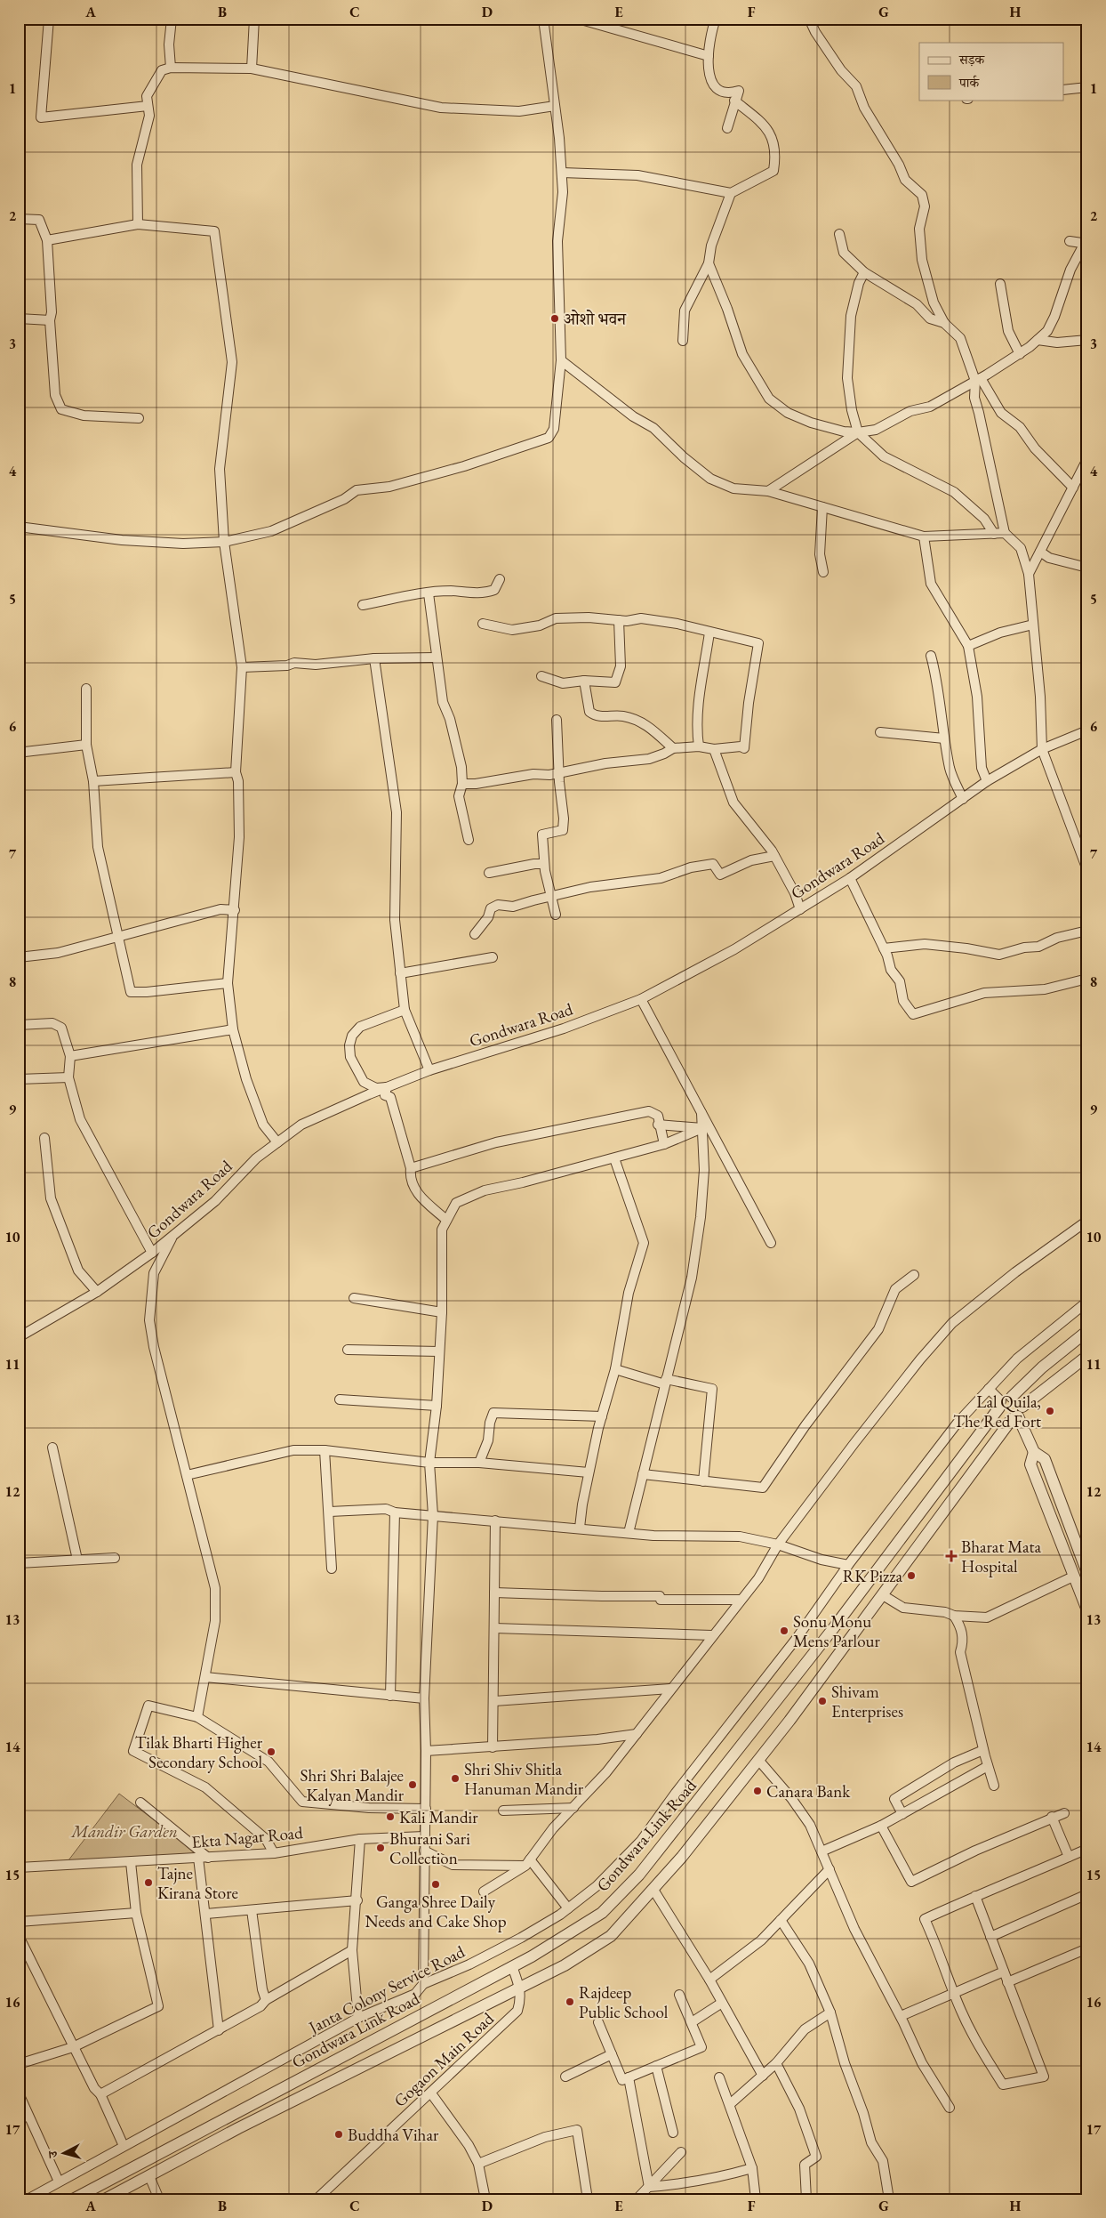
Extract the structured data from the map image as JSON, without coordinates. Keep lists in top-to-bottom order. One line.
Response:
{"streets":{"street":["Gondwara Road","Gondwara Link Road","Ekta Nagar Road","Janta Colony Service Road","Gogaon Main Road"]},"crossings":[["Gondwara Link Road","Gogaon Main Road"]],"parks":["Mandir Garden"],"places":{"other":["ओशो भवन","Lal Quila, The Red Fort","RK Pizza","Sonu Monu Mens Parlour","Shivam Enterprises","Tilak Bharti Higher Secondary School","Shri Shiv Shitla Hanuman Mandir","Shri Shri Balajee Kalyan Mandir","Canara Bank","Kali Mandir","Bhurani Sari Collection","Tajne Kirana Store","Ganga Shree Daily Needs and Cake Shop","Rajdeep Public School","Buddha Vihar"],"health":["Bharat Mata Hospital"]},"legend":["सड़क","पार्क"],"north":"left","grid":{"columns":["A","B","C","D","E","F","G","H"],"rows":["1","2","3","4","5","6","7","8","9","10","11","12","13","14","15","16","17"]}}
